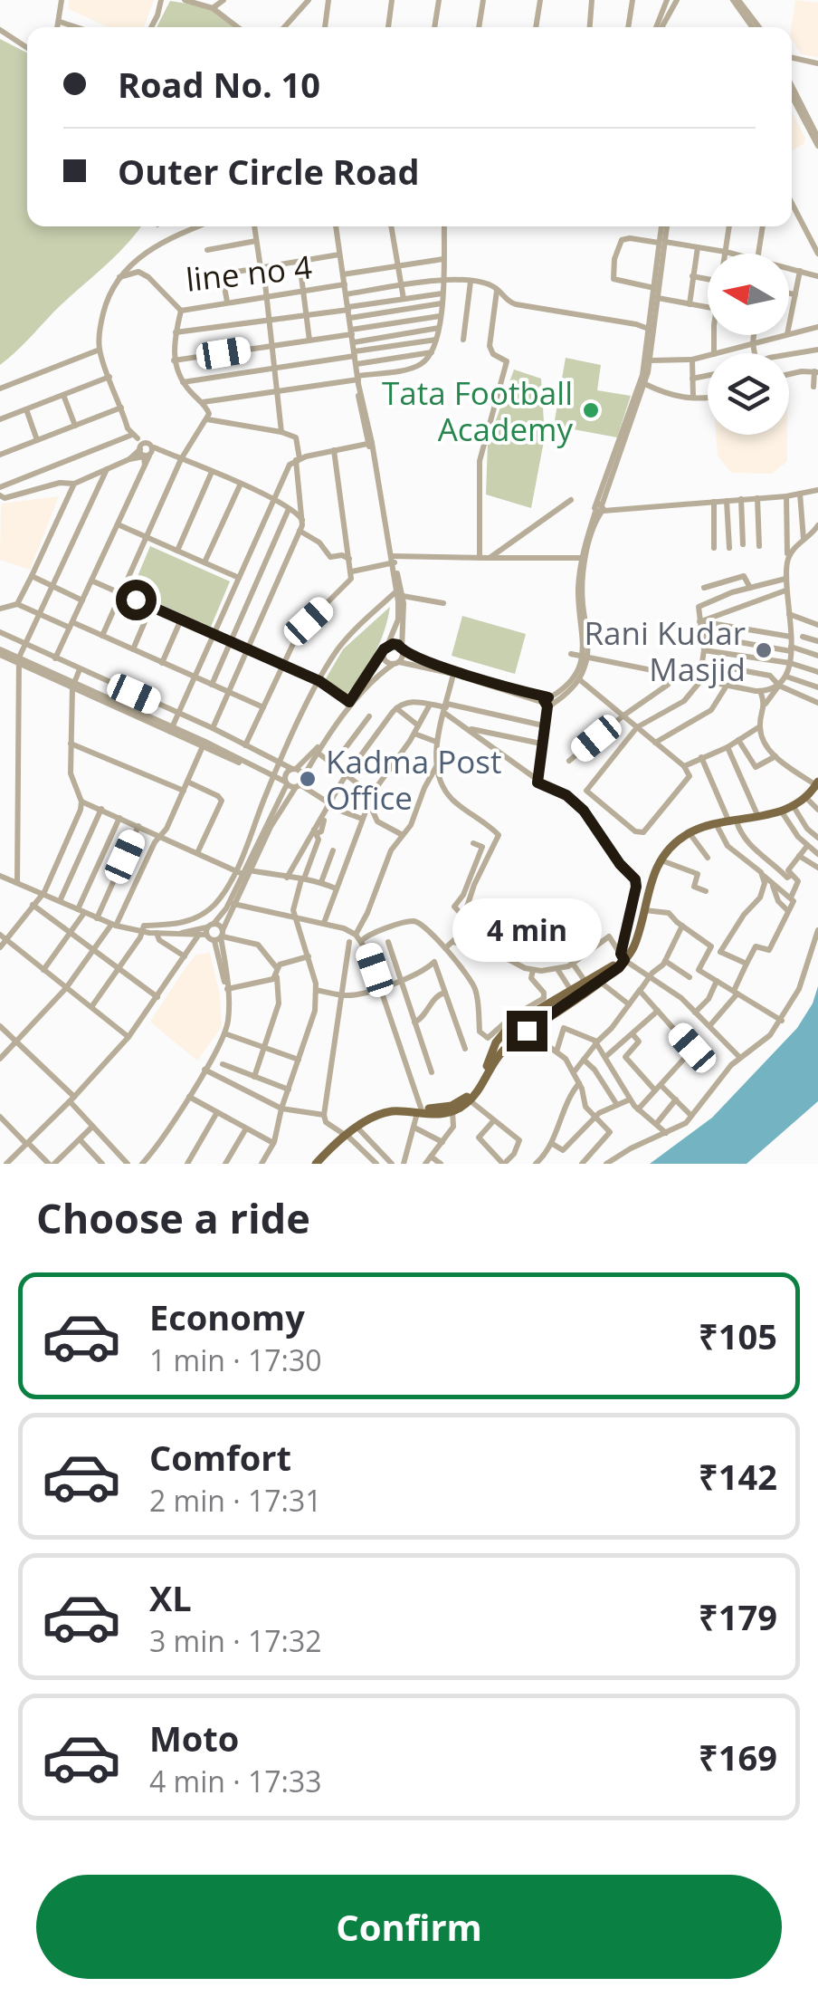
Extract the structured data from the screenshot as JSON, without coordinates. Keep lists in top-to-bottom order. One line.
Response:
{"streets":{"street":["line no 4"]},"places":["Tata Football Academy","Rani Kudar Masjid","Kadma Post Office"],"north":"left","page":{"banner":["Road No. 10","Outer Circle Road"],"bubble":"4 min","heading":"Choose a ride","list":[{"name":"Economy","note":"1 min · 17:30","value":"₹105"},{"name":"Comfort","note":"2 min · 17:31","value":"₹142"},{"name":"XL","note":"3 min · 17:32","value":"₹179"},{"name":"Moto","note":"4 min · 17:33","value":"₹169"}],"buttons":"Confirm"}}
